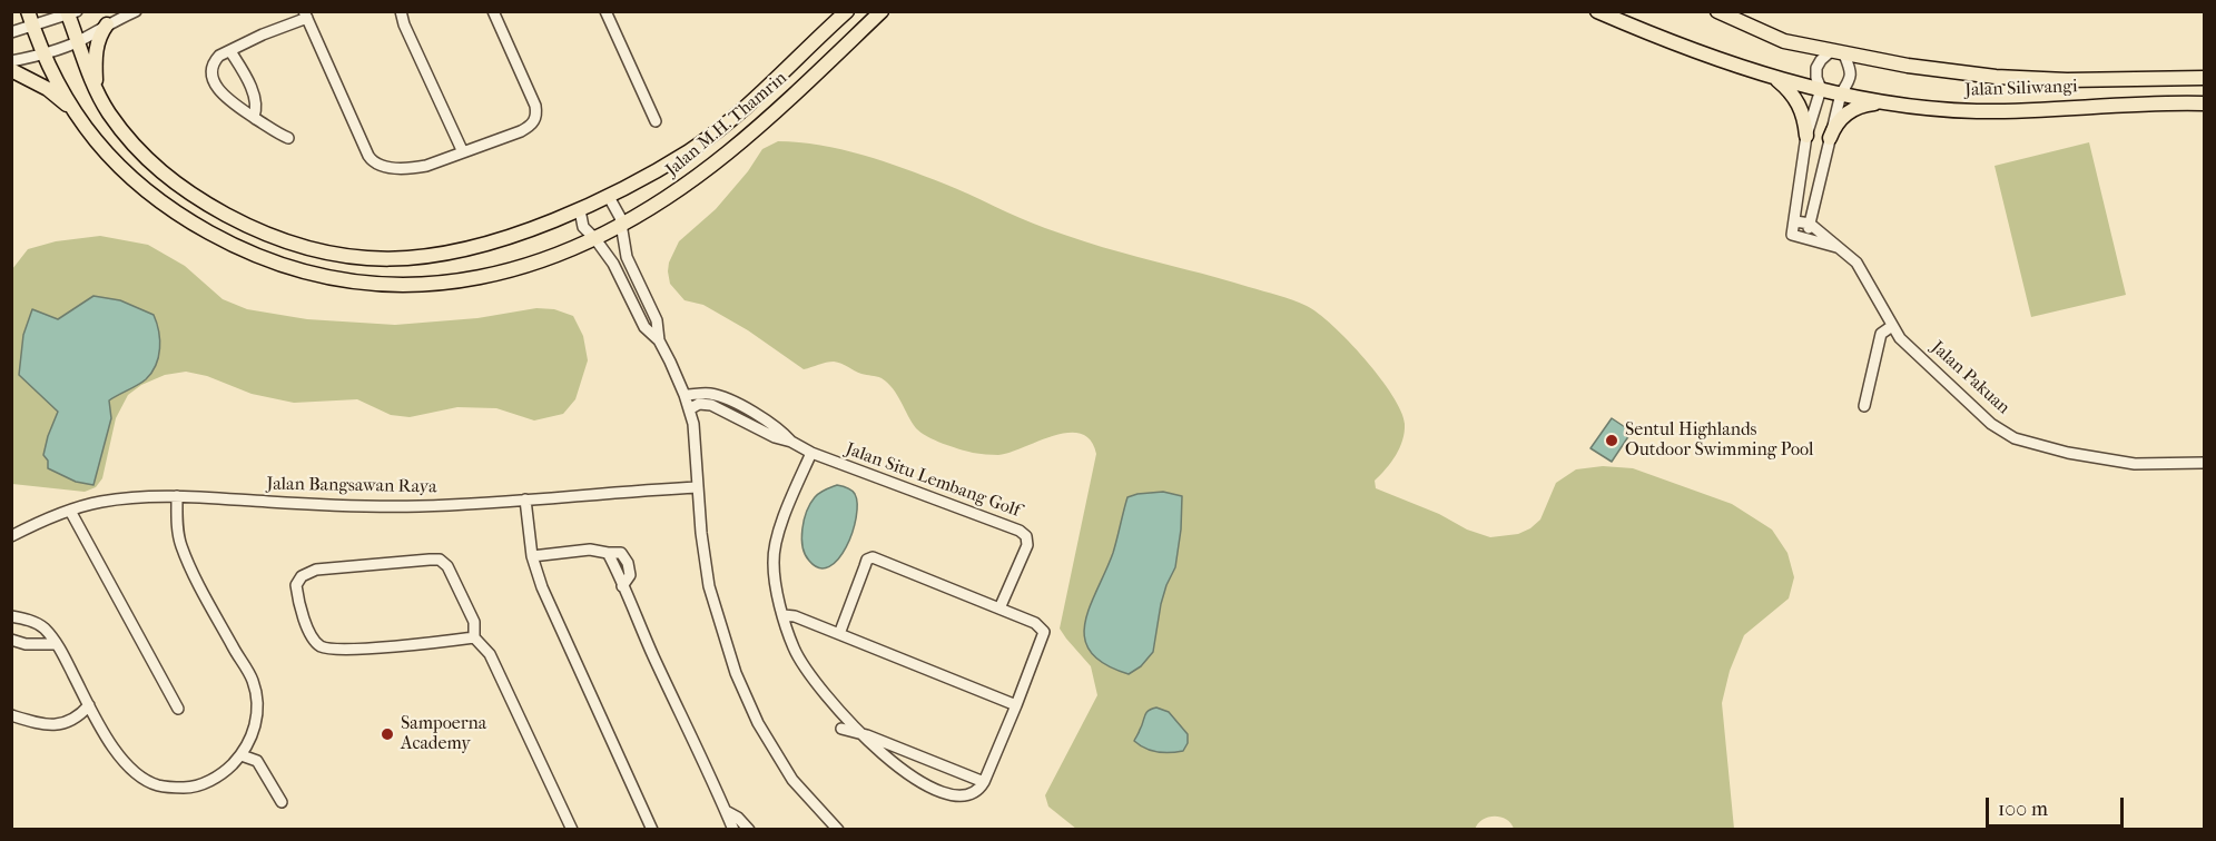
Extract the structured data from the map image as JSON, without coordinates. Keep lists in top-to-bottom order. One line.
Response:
{"streets":{"main road":["Jalan Siliwangi","Jalan M.H. Thamrin"],"street":["Jalan Pakuan","Jalan Situ Lembang Golf","Jalan Bangsawan Raya"]},"places":["Sentul Highlands Outdoor Swimming Pool","Sampoerna Academy"],"scale_bar":"100 m"}
